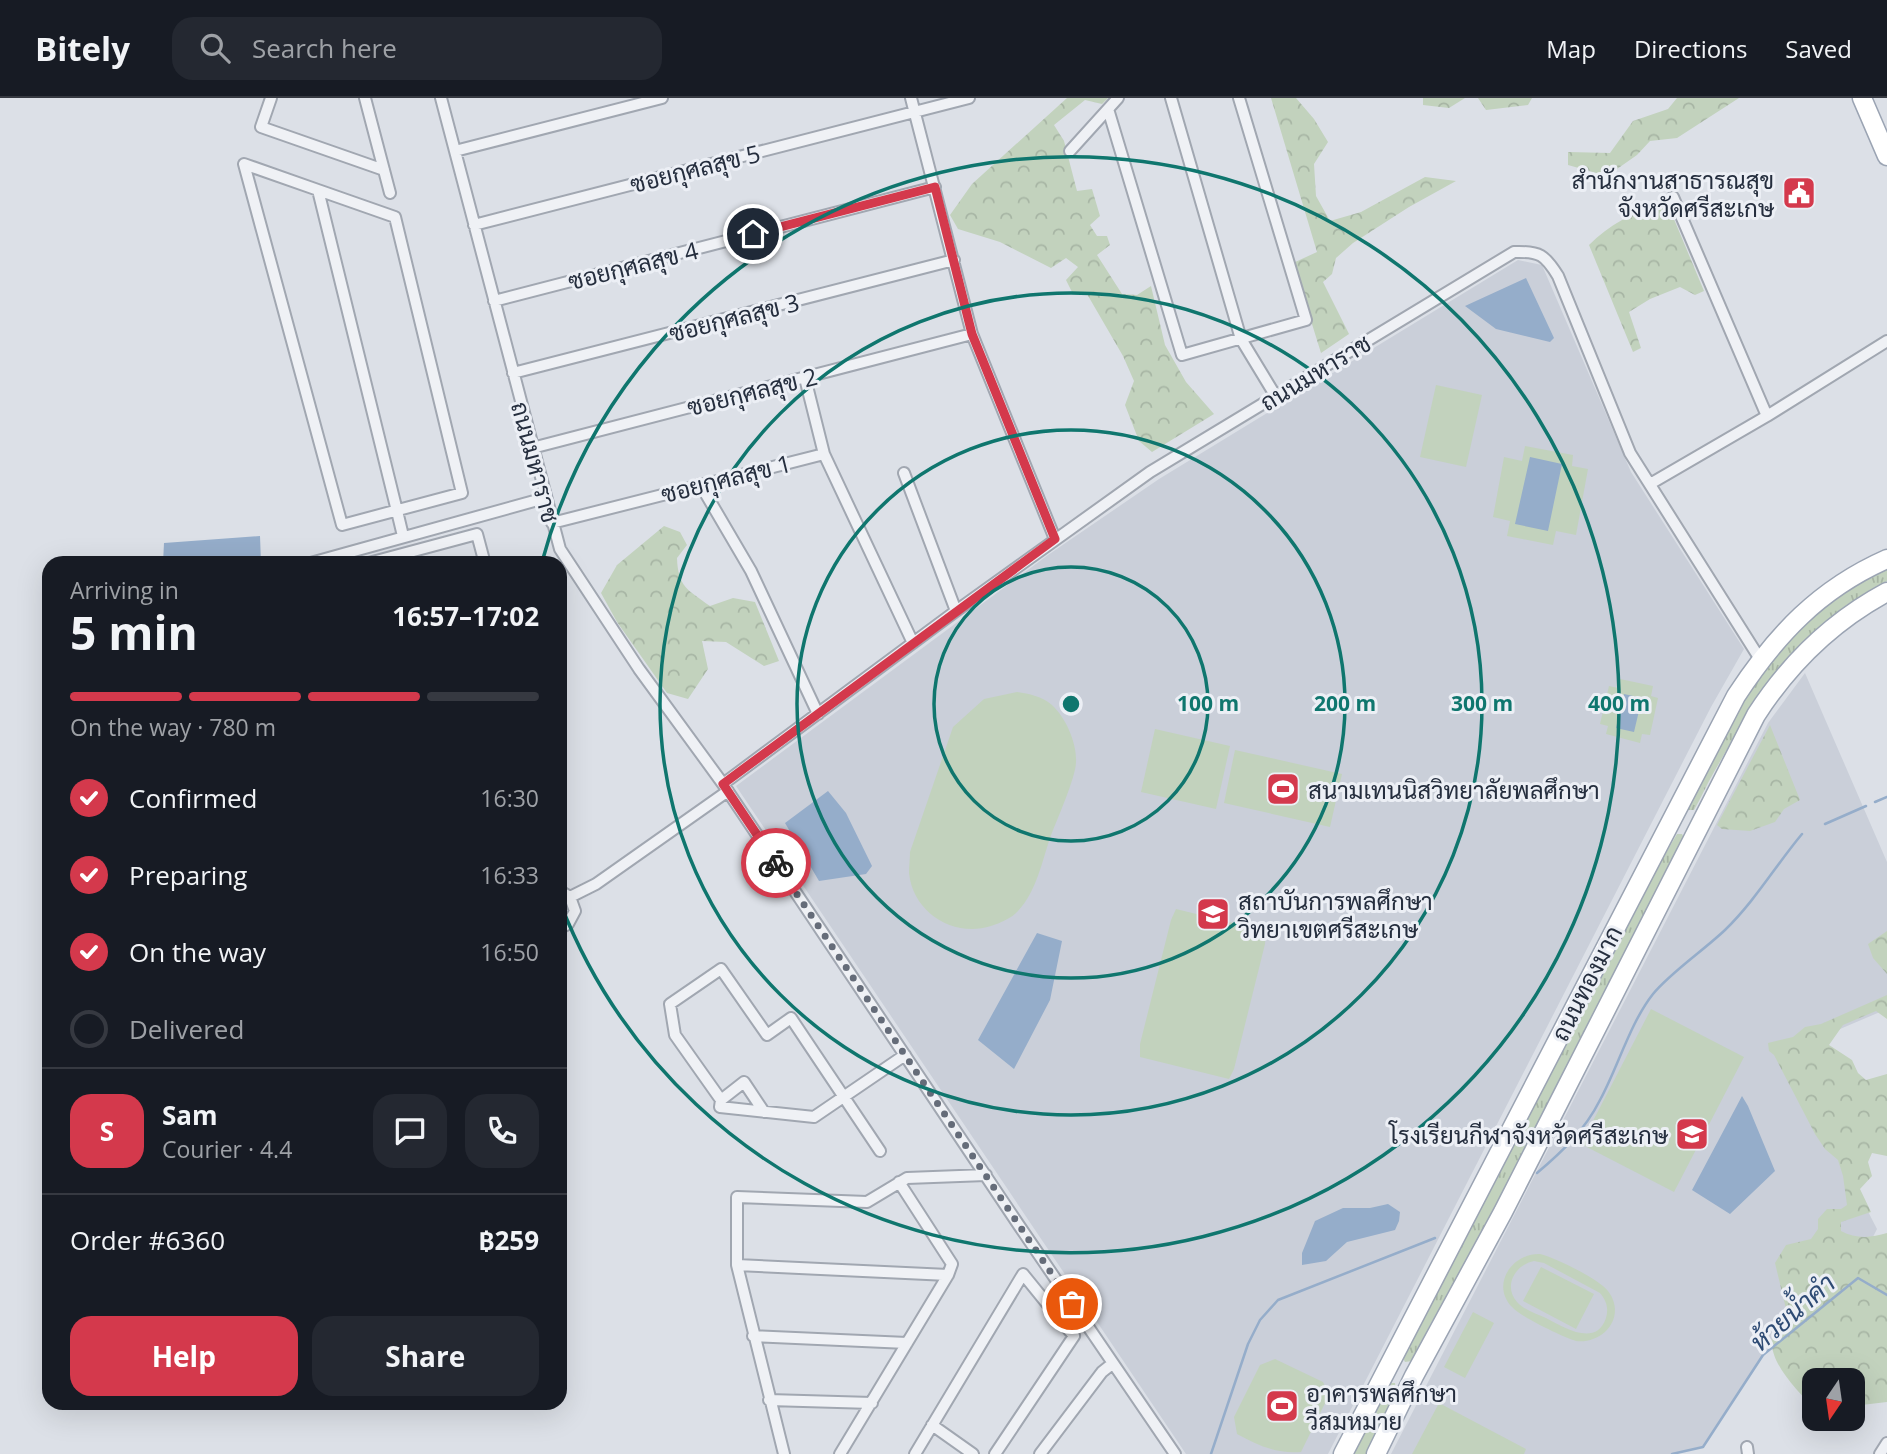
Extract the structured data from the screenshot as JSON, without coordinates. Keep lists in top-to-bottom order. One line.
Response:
{"streets":{"main road":["ถนนทองมาก"],"street":["ซอยกุศลสุข 5","ซอยกุศลสุข 4","ซอยกุศลสุข 3","ถนนมหาราช","ซอยกุศลสุข 2","ซอยกุศลสุข 1"]},"crossings":[["ซอยกุศลสุข 5","ถนนมหาราช"],["ซอยกุศลสุข 4","ถนนมหาราช"],["ซอยกุศลสุข 3","ถนนมหาราช"],["ถนนมหาราช","ซอยกุศลสุข 2"],["ถนนมหาราช","ซอยกุศลสุข 1"],["ถนนมหาราช","ถนนทองมาก"],["ซอยกุศลสุข 2","ซอยกุศลสุข 1"]],"water":["ห้วยน้ำคำ"],"places":{"public building":["สำนักงานสาธารณสุข จังหวัดศรีสะเกษ"],"sports":["สนามเทนนิสวิทยาลัยพลศึกษา","อาคารพลศึกษา วีสมหมาย"],"school or university":["สถาบันการพลศึกษา วิทยาเขตศรีสะเกษ","โรงเรียนกีฬาจังหวัดศรีสะเกษ"]},"north":"bottom","page":{"header":"Bitely","search":"Search here","nav":["Map","Directions","Saved"],"heading":["5 min","Arriving in","16:57–17:02"],"panel":["Sam","Courier · 4.4","Order #6360","฿259"],"bar":"On the way · 780 m","list":[["Confirmed","16:30"],["Preparing","16:33"],["On the way","16:50"],"Delivered"],"round":"S","buttons":["Help","Share"]},"rings":["100 m","200 m","300 m","400 m"]}
